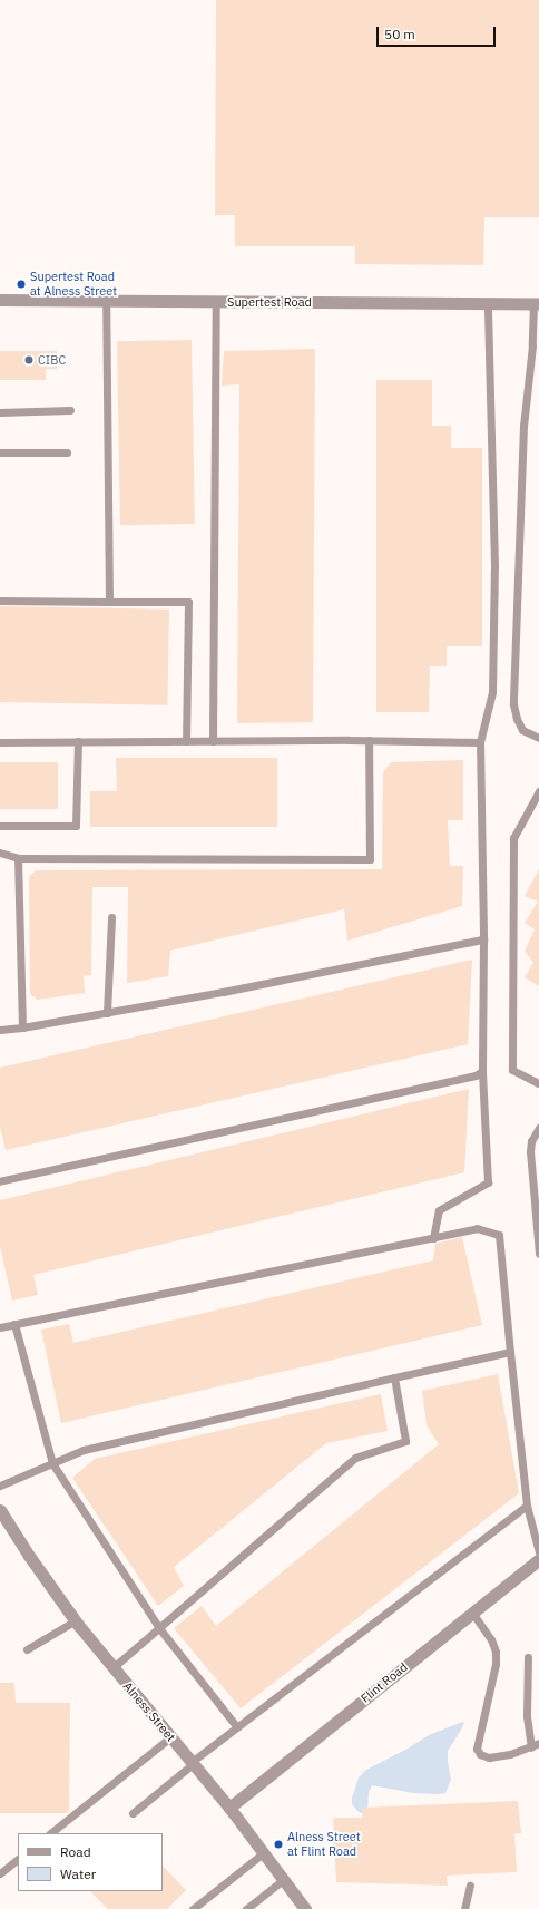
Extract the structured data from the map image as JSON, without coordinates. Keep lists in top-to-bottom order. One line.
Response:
{"streets":{"street":["Supertest Road","Flint Road","Alness Street"]},"crossings":[["Flint Road","Alness Street"]],"places":["Supertest Road at Alness Street","CIBC","Alness Street at Flint Road"],"legend":["Road","Water"],"scale_bar":"50 m"}
